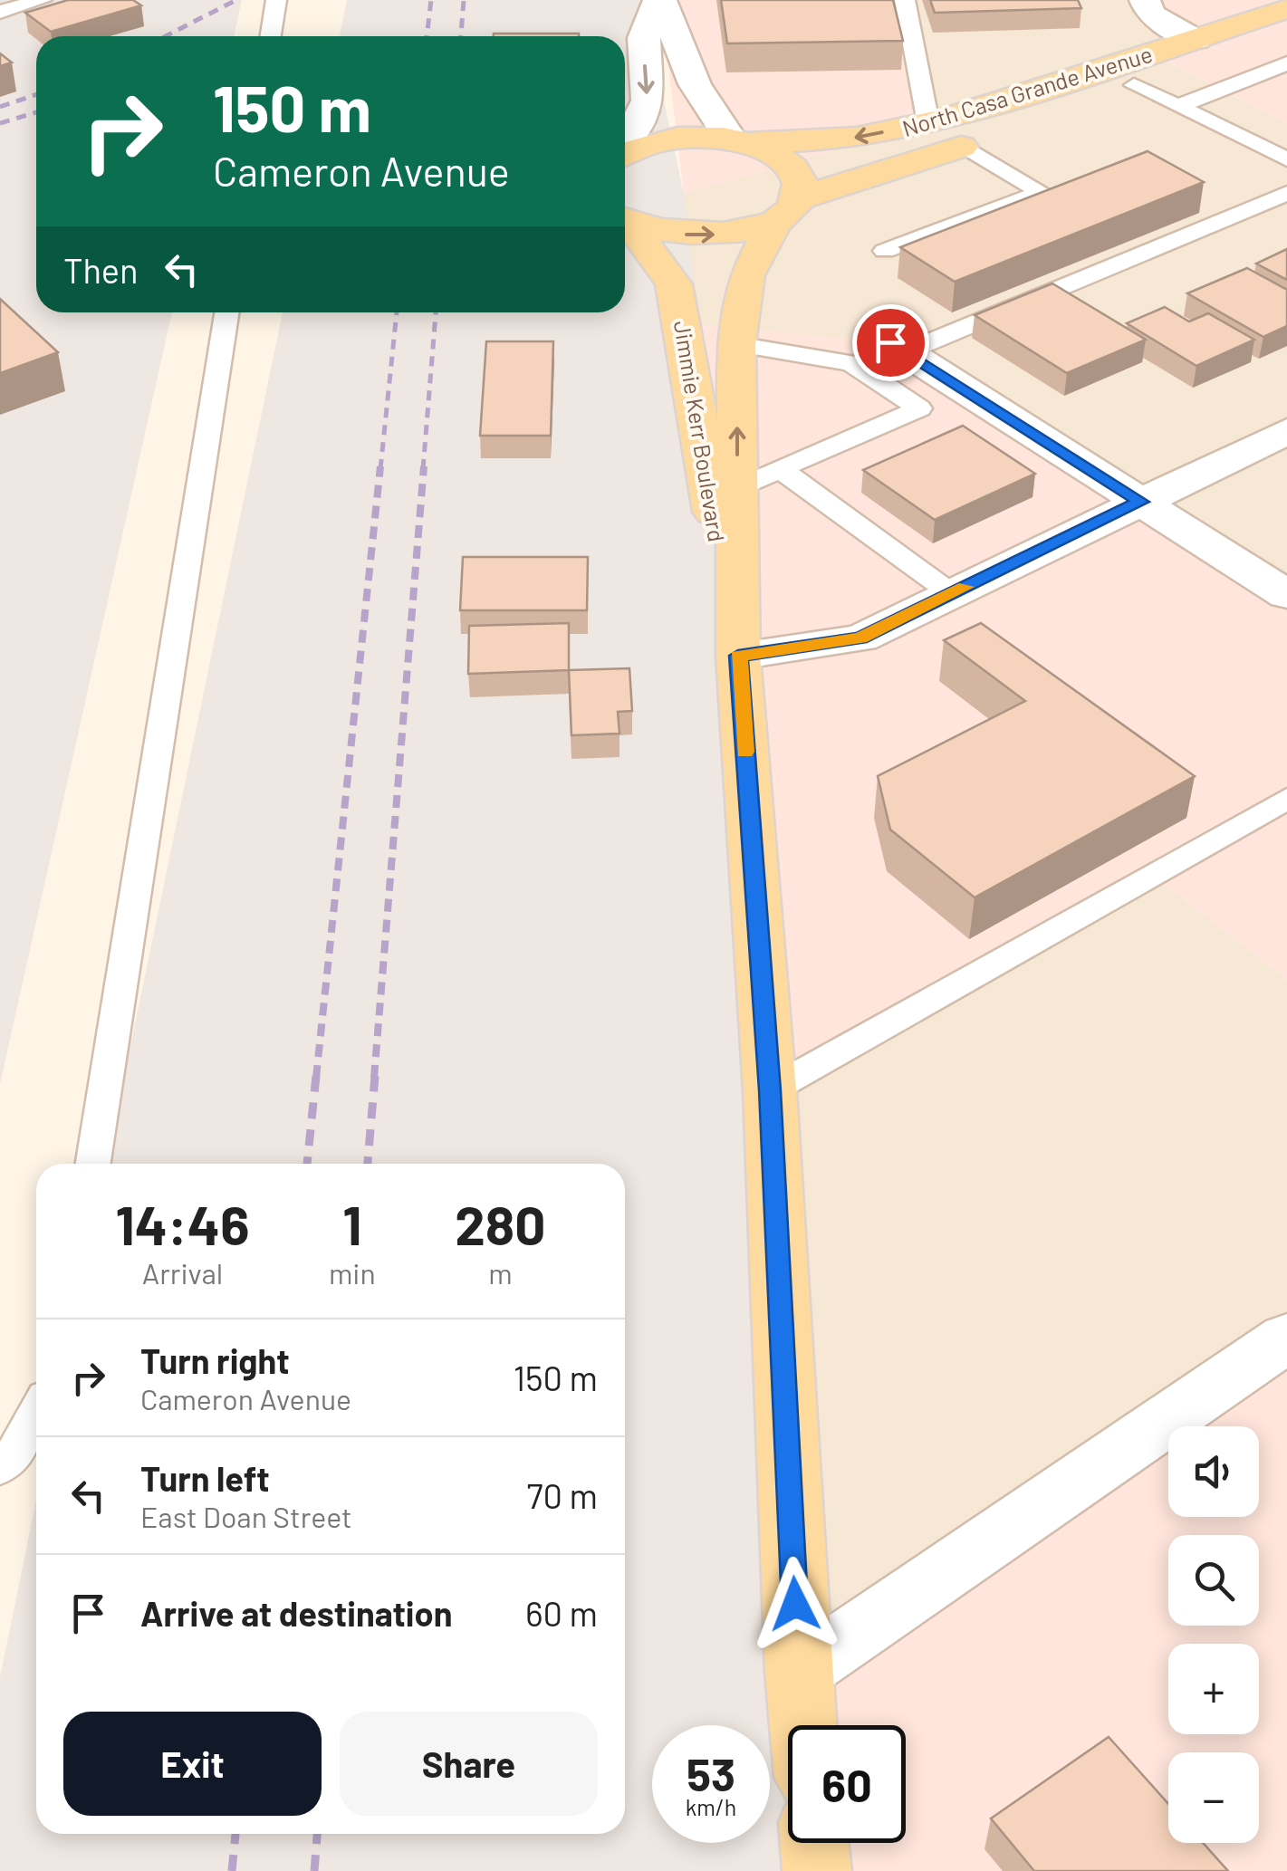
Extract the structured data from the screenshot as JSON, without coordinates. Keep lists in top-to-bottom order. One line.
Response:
{"streets":{"main road":["North Casa Grande Avenue","Jimmie Kerr Boulevard"]},"crossings":[["North Casa Grande Avenue","Jimmie Kerr Boulevard"]],"page":{"turn":["150 m","Cameron Avenue"],"then":"Then","eta":["14:46","Arrival","1","min","280","m"],"list":[{"name":"Turn right","note":"Cameron Avenue","value":"150 m"},{"name":"Turn left","note":"East Doan Street","value":"70 m"},{"name":"Arrive at destination","value":"60 m"}],"map_buttons":["+","−"],"buttons":["Exit","Share"],"speed":"53 km/h","limit":"60"}}
